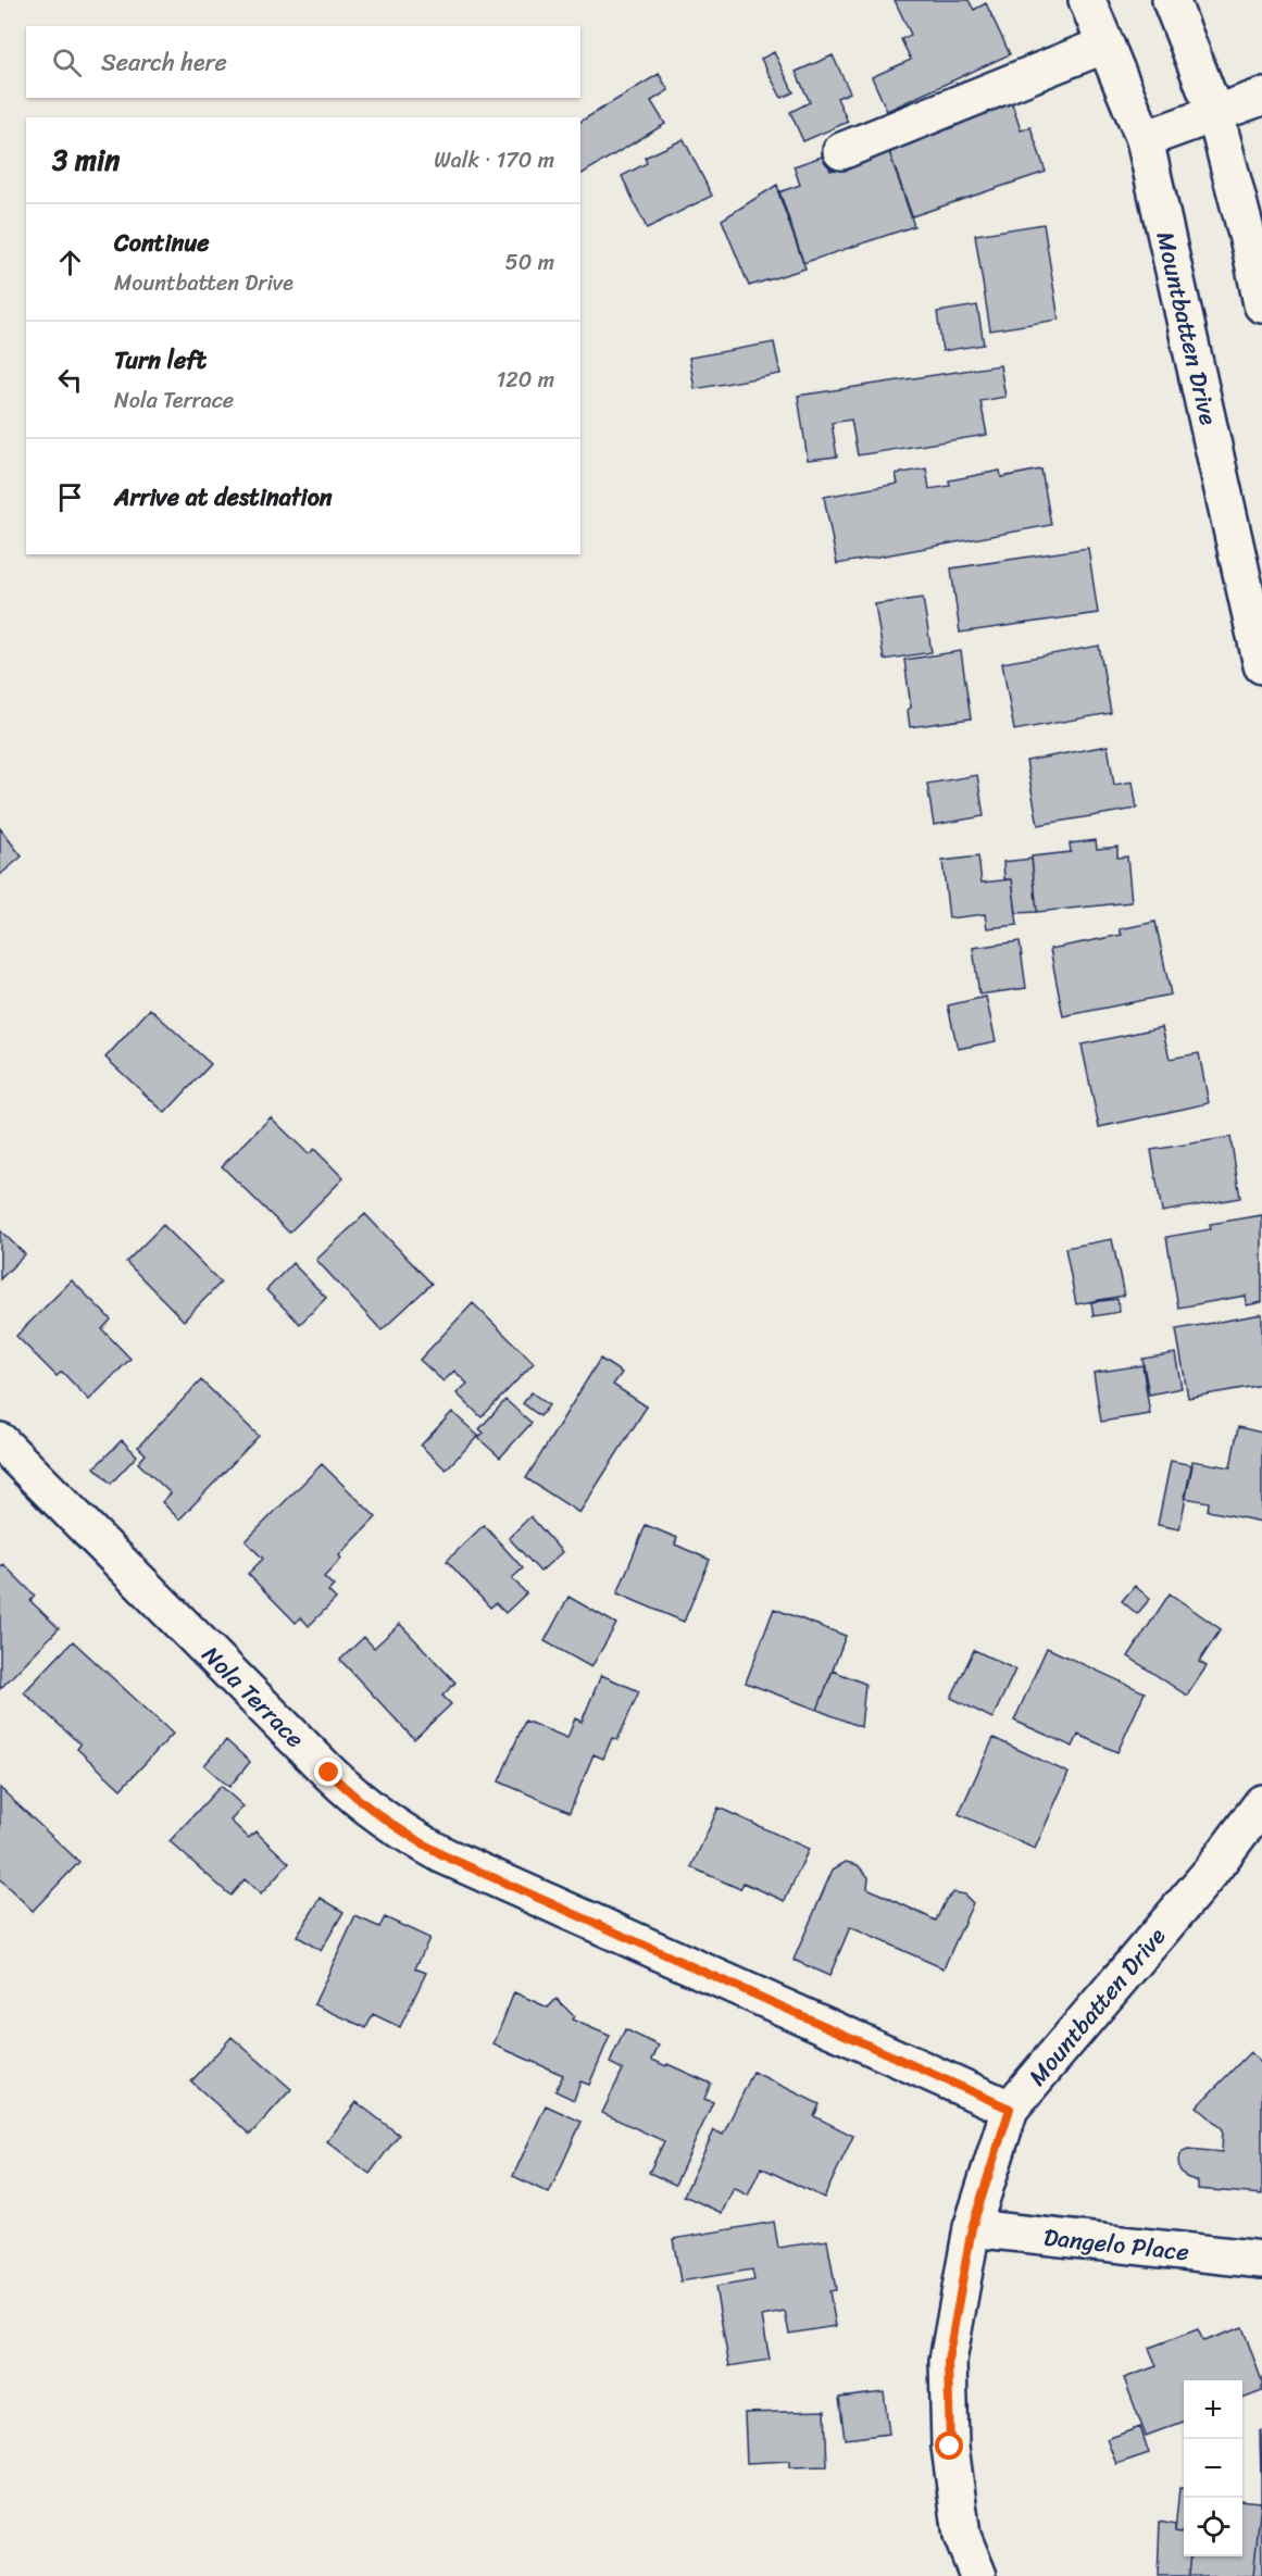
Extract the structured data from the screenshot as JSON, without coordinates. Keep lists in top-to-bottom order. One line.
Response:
{"streets":{"main road":["Mountbatten Drive","Nola Terrace","Dangelo Place"]},"crossings":[["Mountbatten Drive","Nola Terrace"],["Mountbatten Drive","Dangelo Place"]],"page":{"search":"Search here","heading":["3 min","Walk · 170 m"],"list":[["Continue","Mountbatten Drive","50 m"],["Turn left","Nola Terrace","120 m"],"Arrive at destination"],"map_buttons":["+","−"]}}
